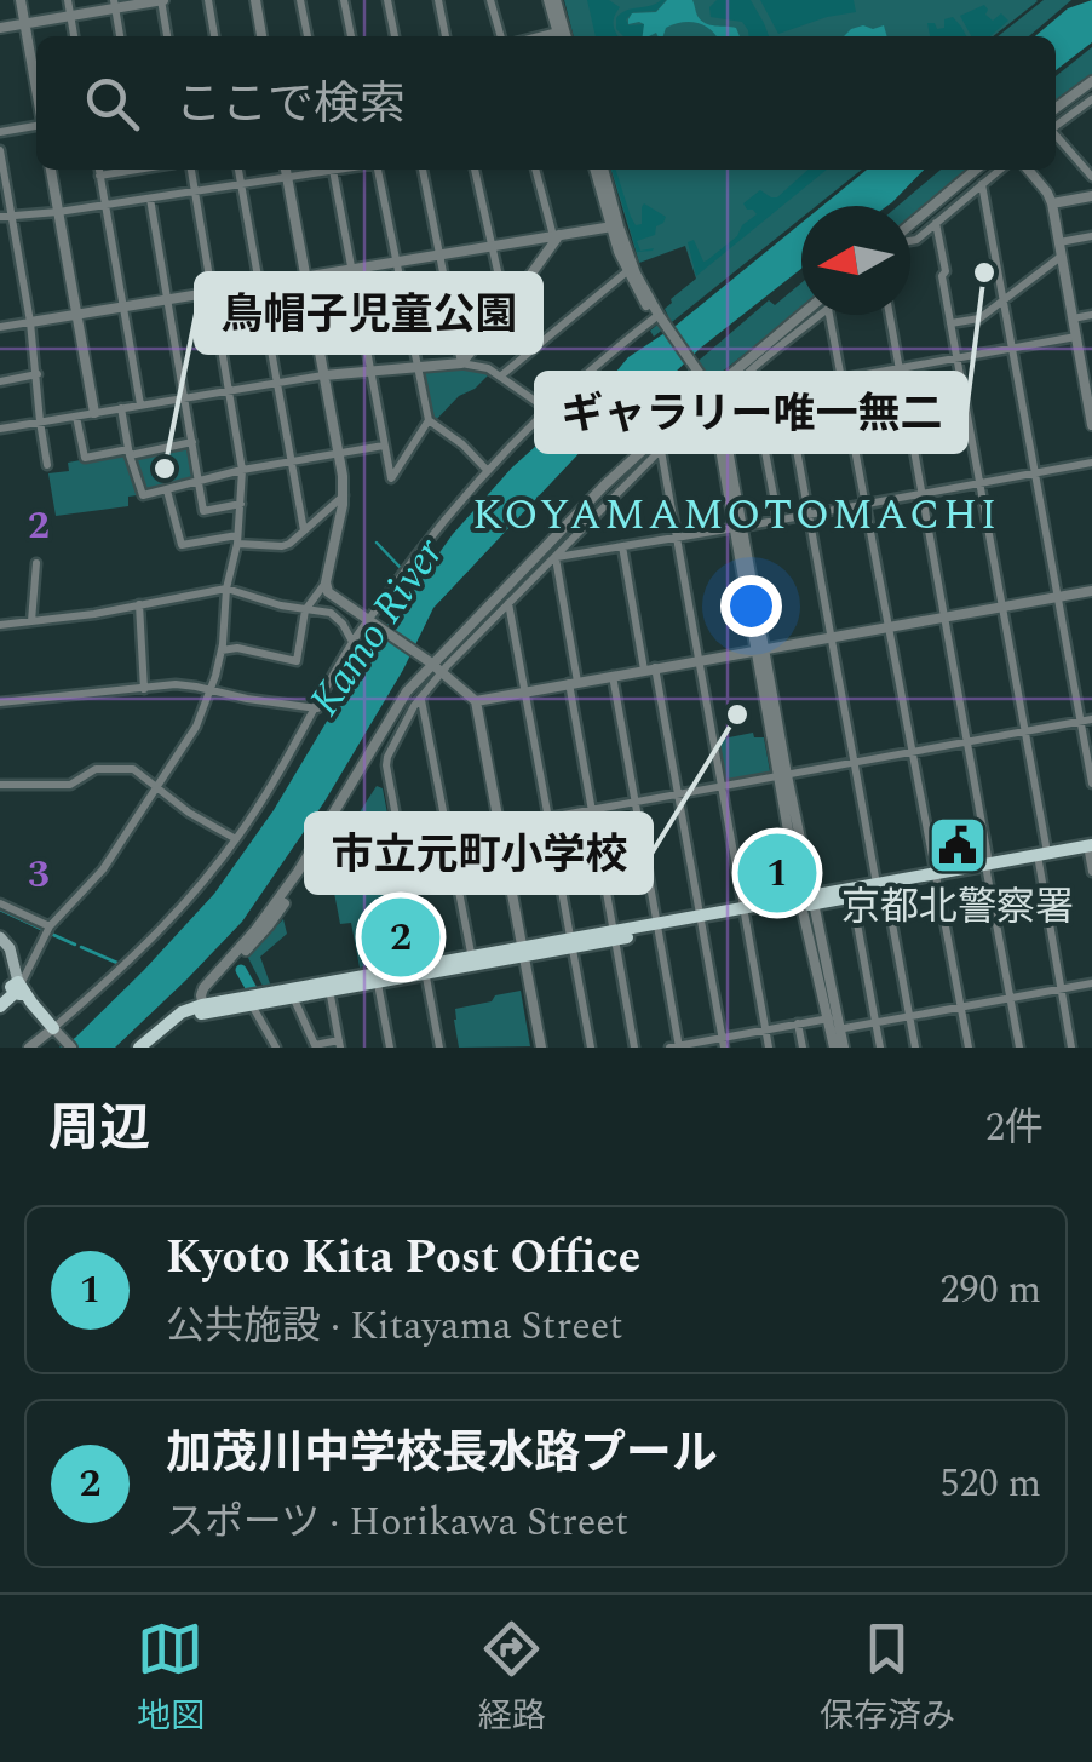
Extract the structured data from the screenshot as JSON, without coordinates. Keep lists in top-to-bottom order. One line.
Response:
{"districts":["KOYAMAMOTOMACHI"],"water":["Kamo River"],"places":{"other":["ギャラリー唯一無二","鳥帽子児童公園","市立元町小学校"],"public building":["京都北警察署"]},"north":"left","page":{"search":"ここで検索","pins":["1","2"],"heading":["周辺","2件"],"list":[{"mark":"1","name":"Kyoto Kita Post Office","note":"公共施設 · Kitayama Street","value":"290 m"},{"mark":"2","name":"加茂川中学校長水路プール","note":"スポーツ · Horikawa Street","value":"520 m"}],"nav":["地図","経路","保存済み"]},"grid":{"rows":["2","3"]}}
